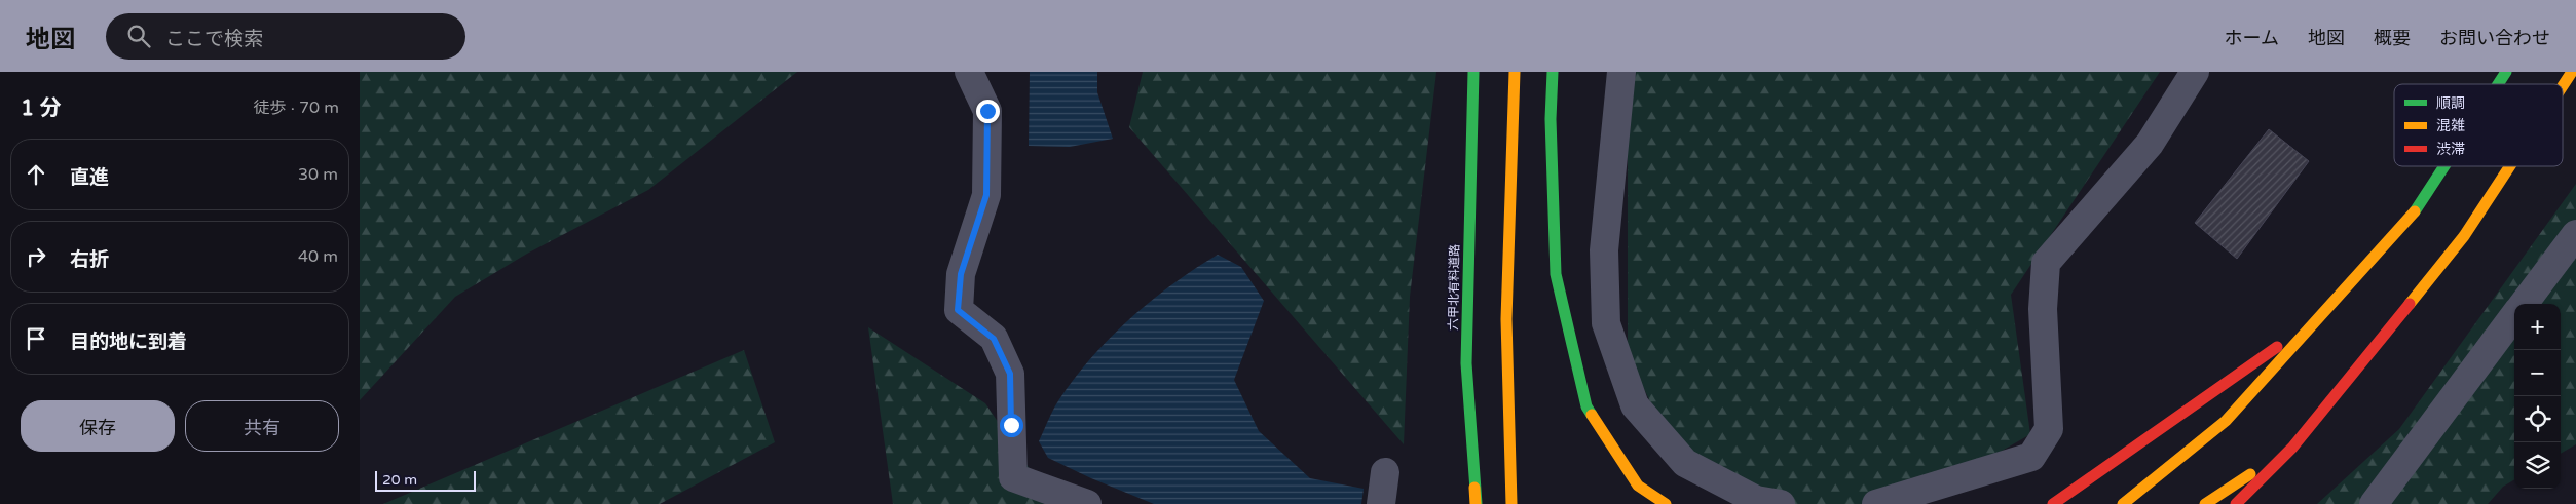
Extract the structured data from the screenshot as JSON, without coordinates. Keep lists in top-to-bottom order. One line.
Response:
{"streets":{"main road":["六甲北有料道路"]},"legend":["順調","混雑","渋滞"],"scale_bar":"20 m","page":{"header":"地図","search":"ここで検索","nav":["ホーム","地図","概要","お問い合わせ"],"heading":["1 分","徒歩 · 70 m"],"list":[["直進","30 m"],["右折","40 m"],"目的地に到着"],"map_buttons":["+","−"],"buttons":["保存","共有"],"scale":"20 m"}}
